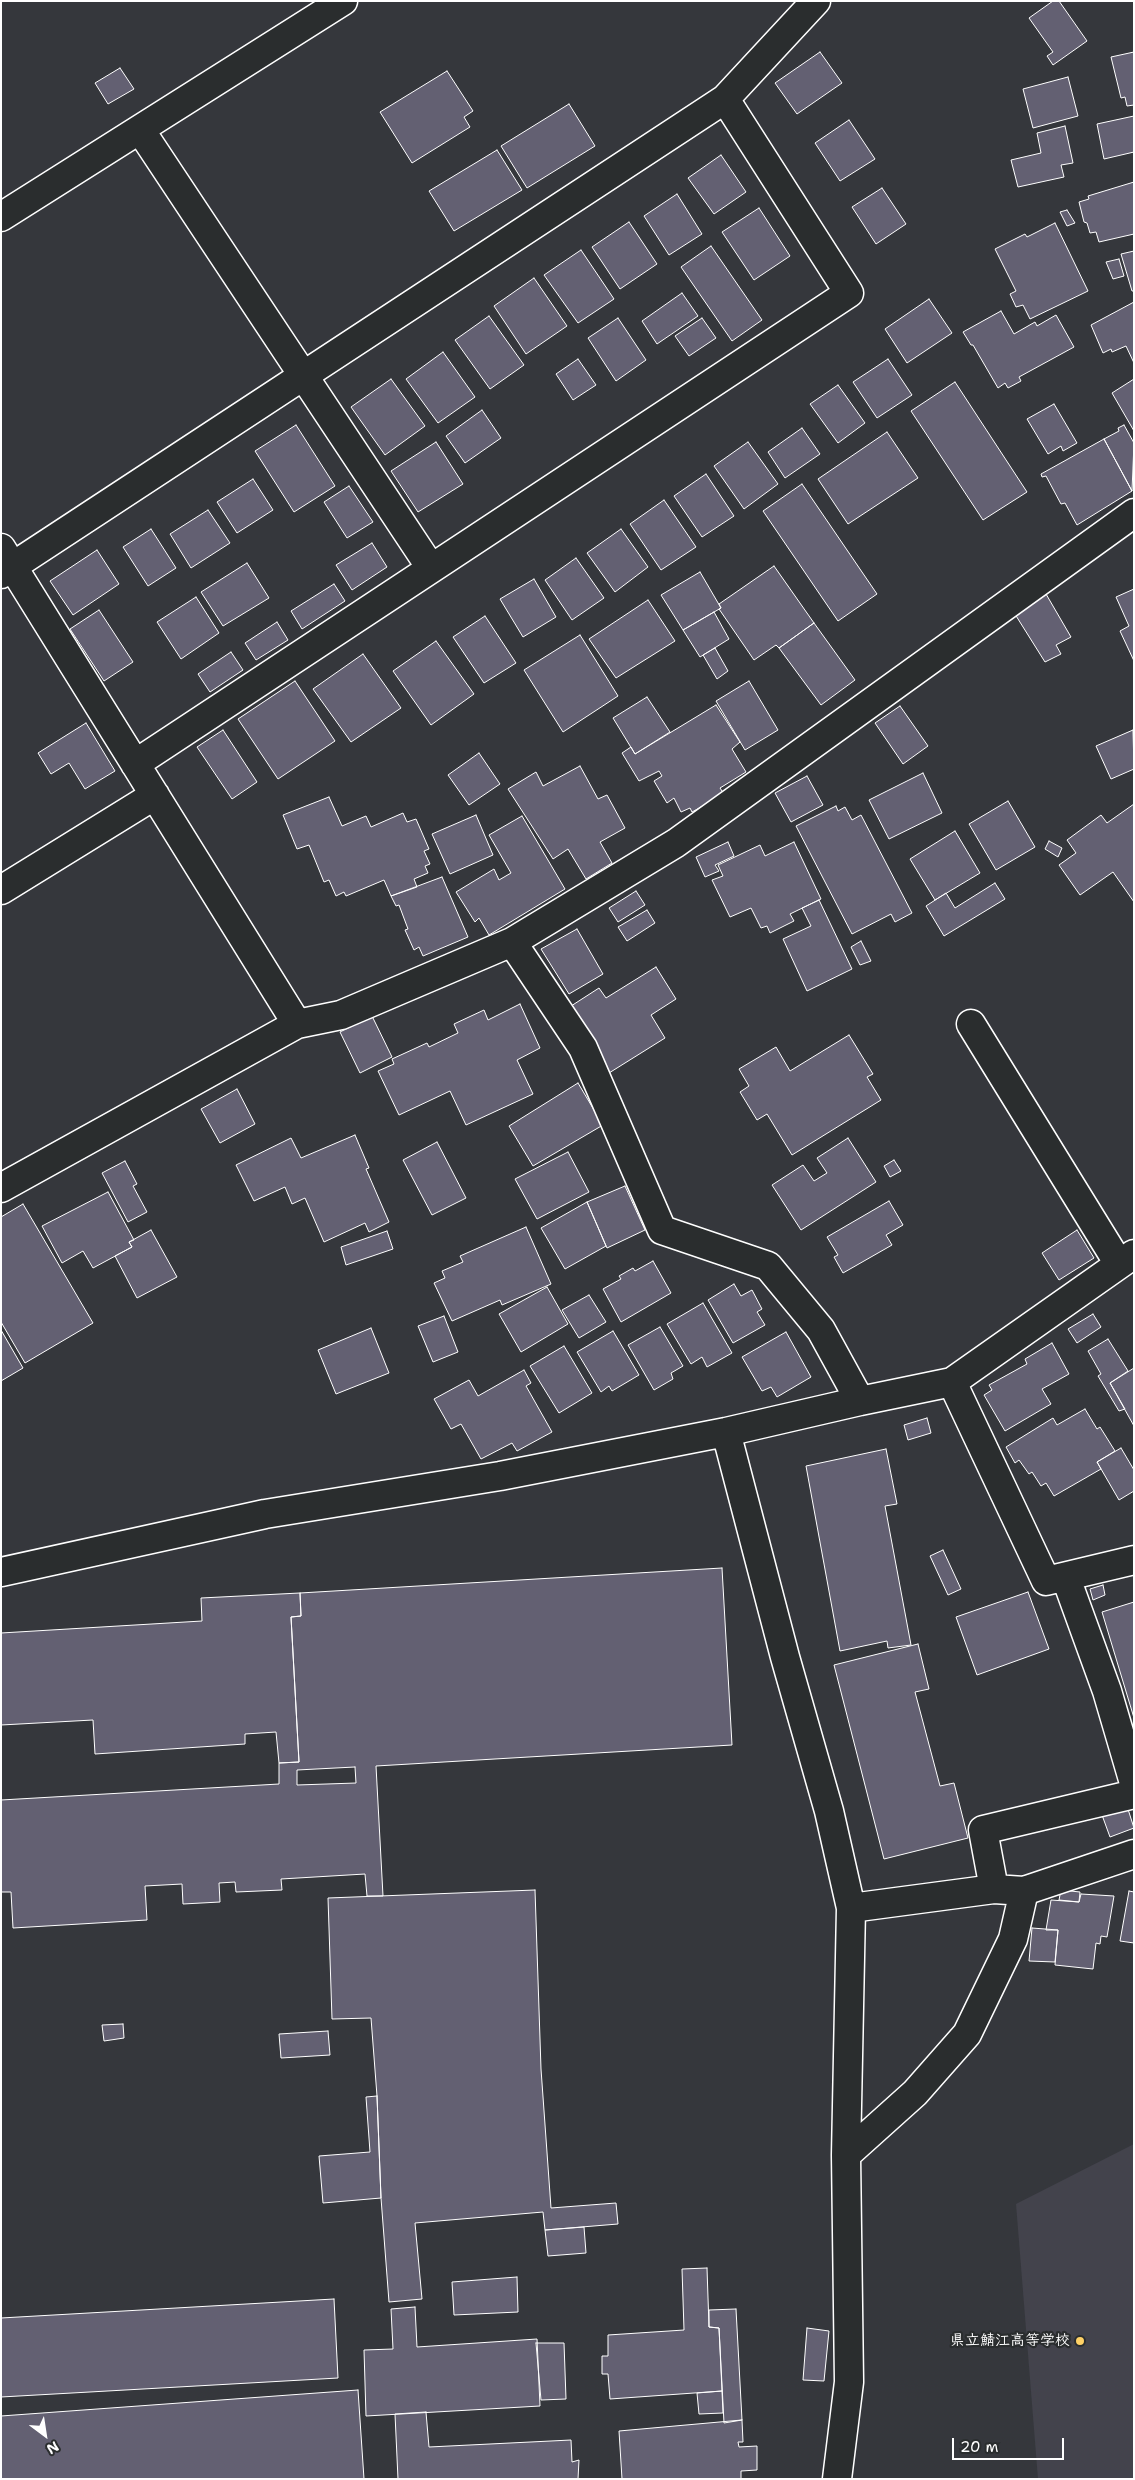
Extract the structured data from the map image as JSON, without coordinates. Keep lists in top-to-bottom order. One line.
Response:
{"places":["県立鯖江高等学校"],"scale_bar":"20 m","north":"bottom right"}
